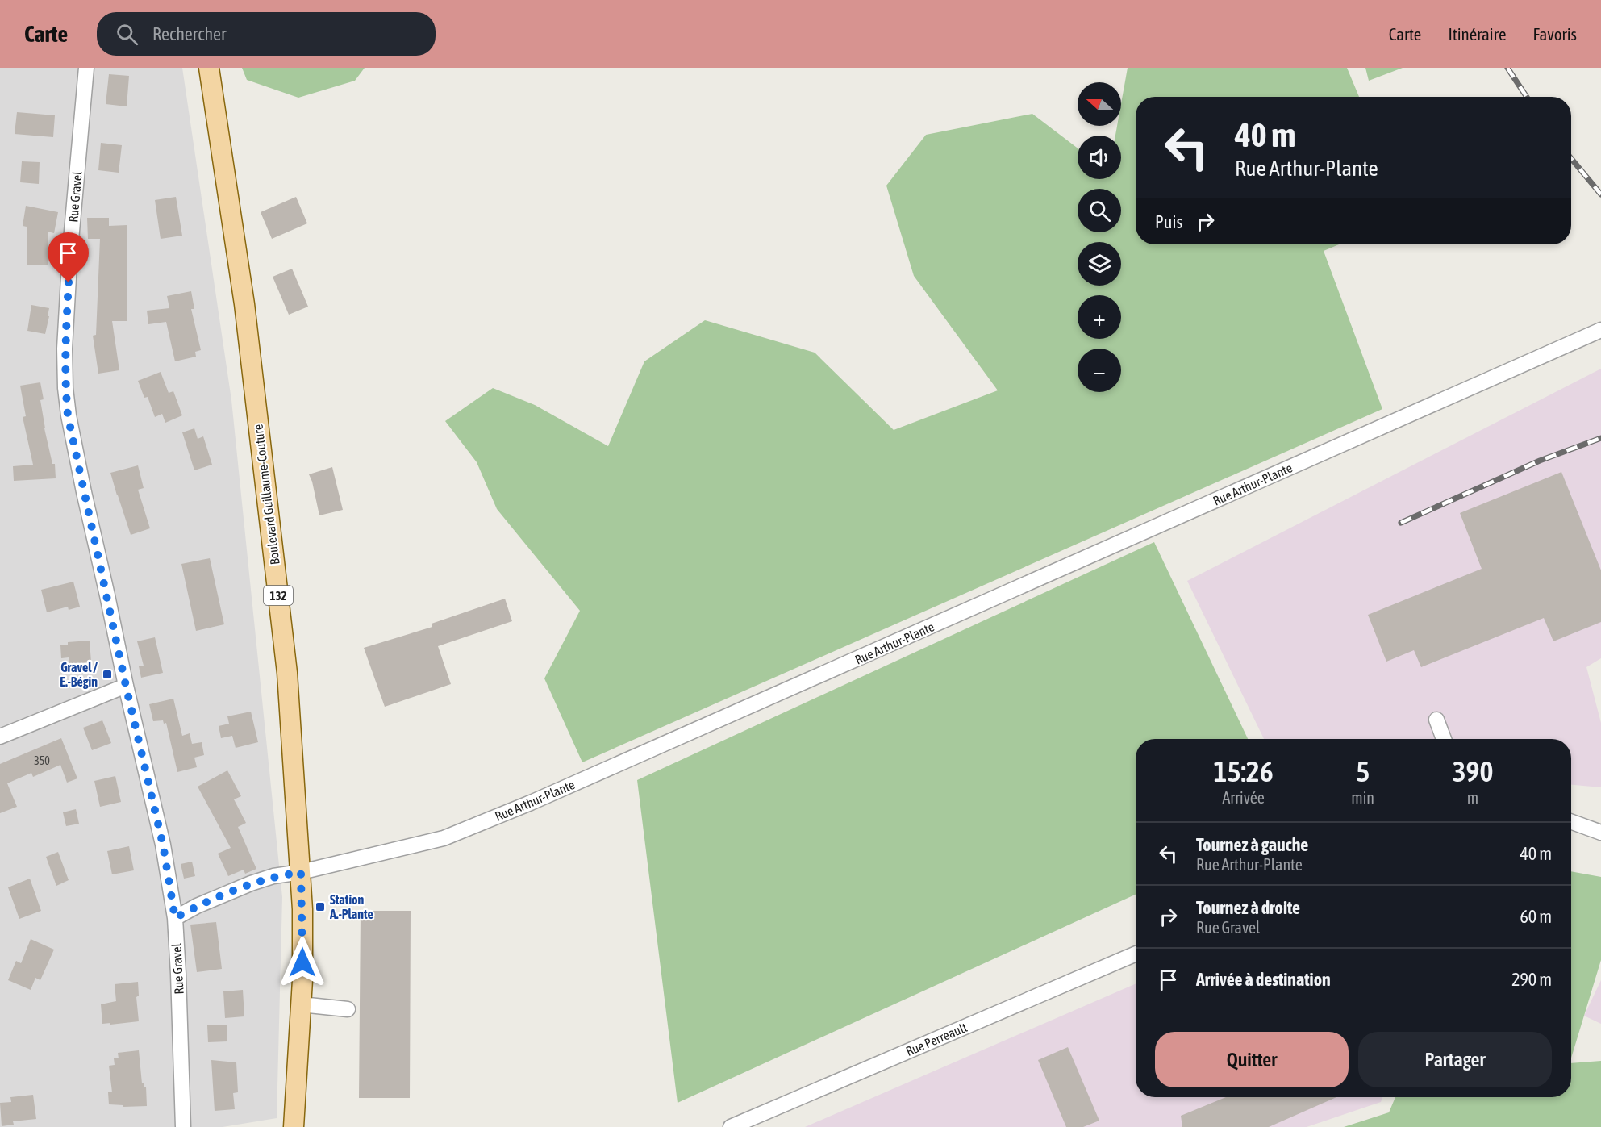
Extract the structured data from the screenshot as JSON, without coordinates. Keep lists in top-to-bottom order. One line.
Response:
{"streets":{"main road":["Boulevard Guillaume-Couture","132"],"street":["Rue Gravel","Rue Arthur-Plante","Rue Perreault"]},"crossings":[["Rue Gravel","Rue Arthur-Plante"],["Rue Arthur-Plante","Boulevard Guillaume-Couture"]],"places":{"transit":["Gravel / E.-Bégin","Station A.-Plante"]},"house_numbers":["350"],"north":"left","page":{"header":"Carte","search":"Rechercher","nav":["Carte","Itinéraire","Favoris"],"map_buttons":["+","−"],"turn":["40 m","Rue Arthur-Plante"],"then":"Puis","eta":["15:26","Arrivée","5","min","390","m"],"list":[{"name":"Tournez à gauche","note":"Rue Arthur-Plante","value":"40 m"},{"name":"Tournez à droite","note":"Rue Gravel","value":"60 m"},{"name":"Arrivée à destination","value":"290 m"}],"buttons":["Quitter","Partager"]}}
